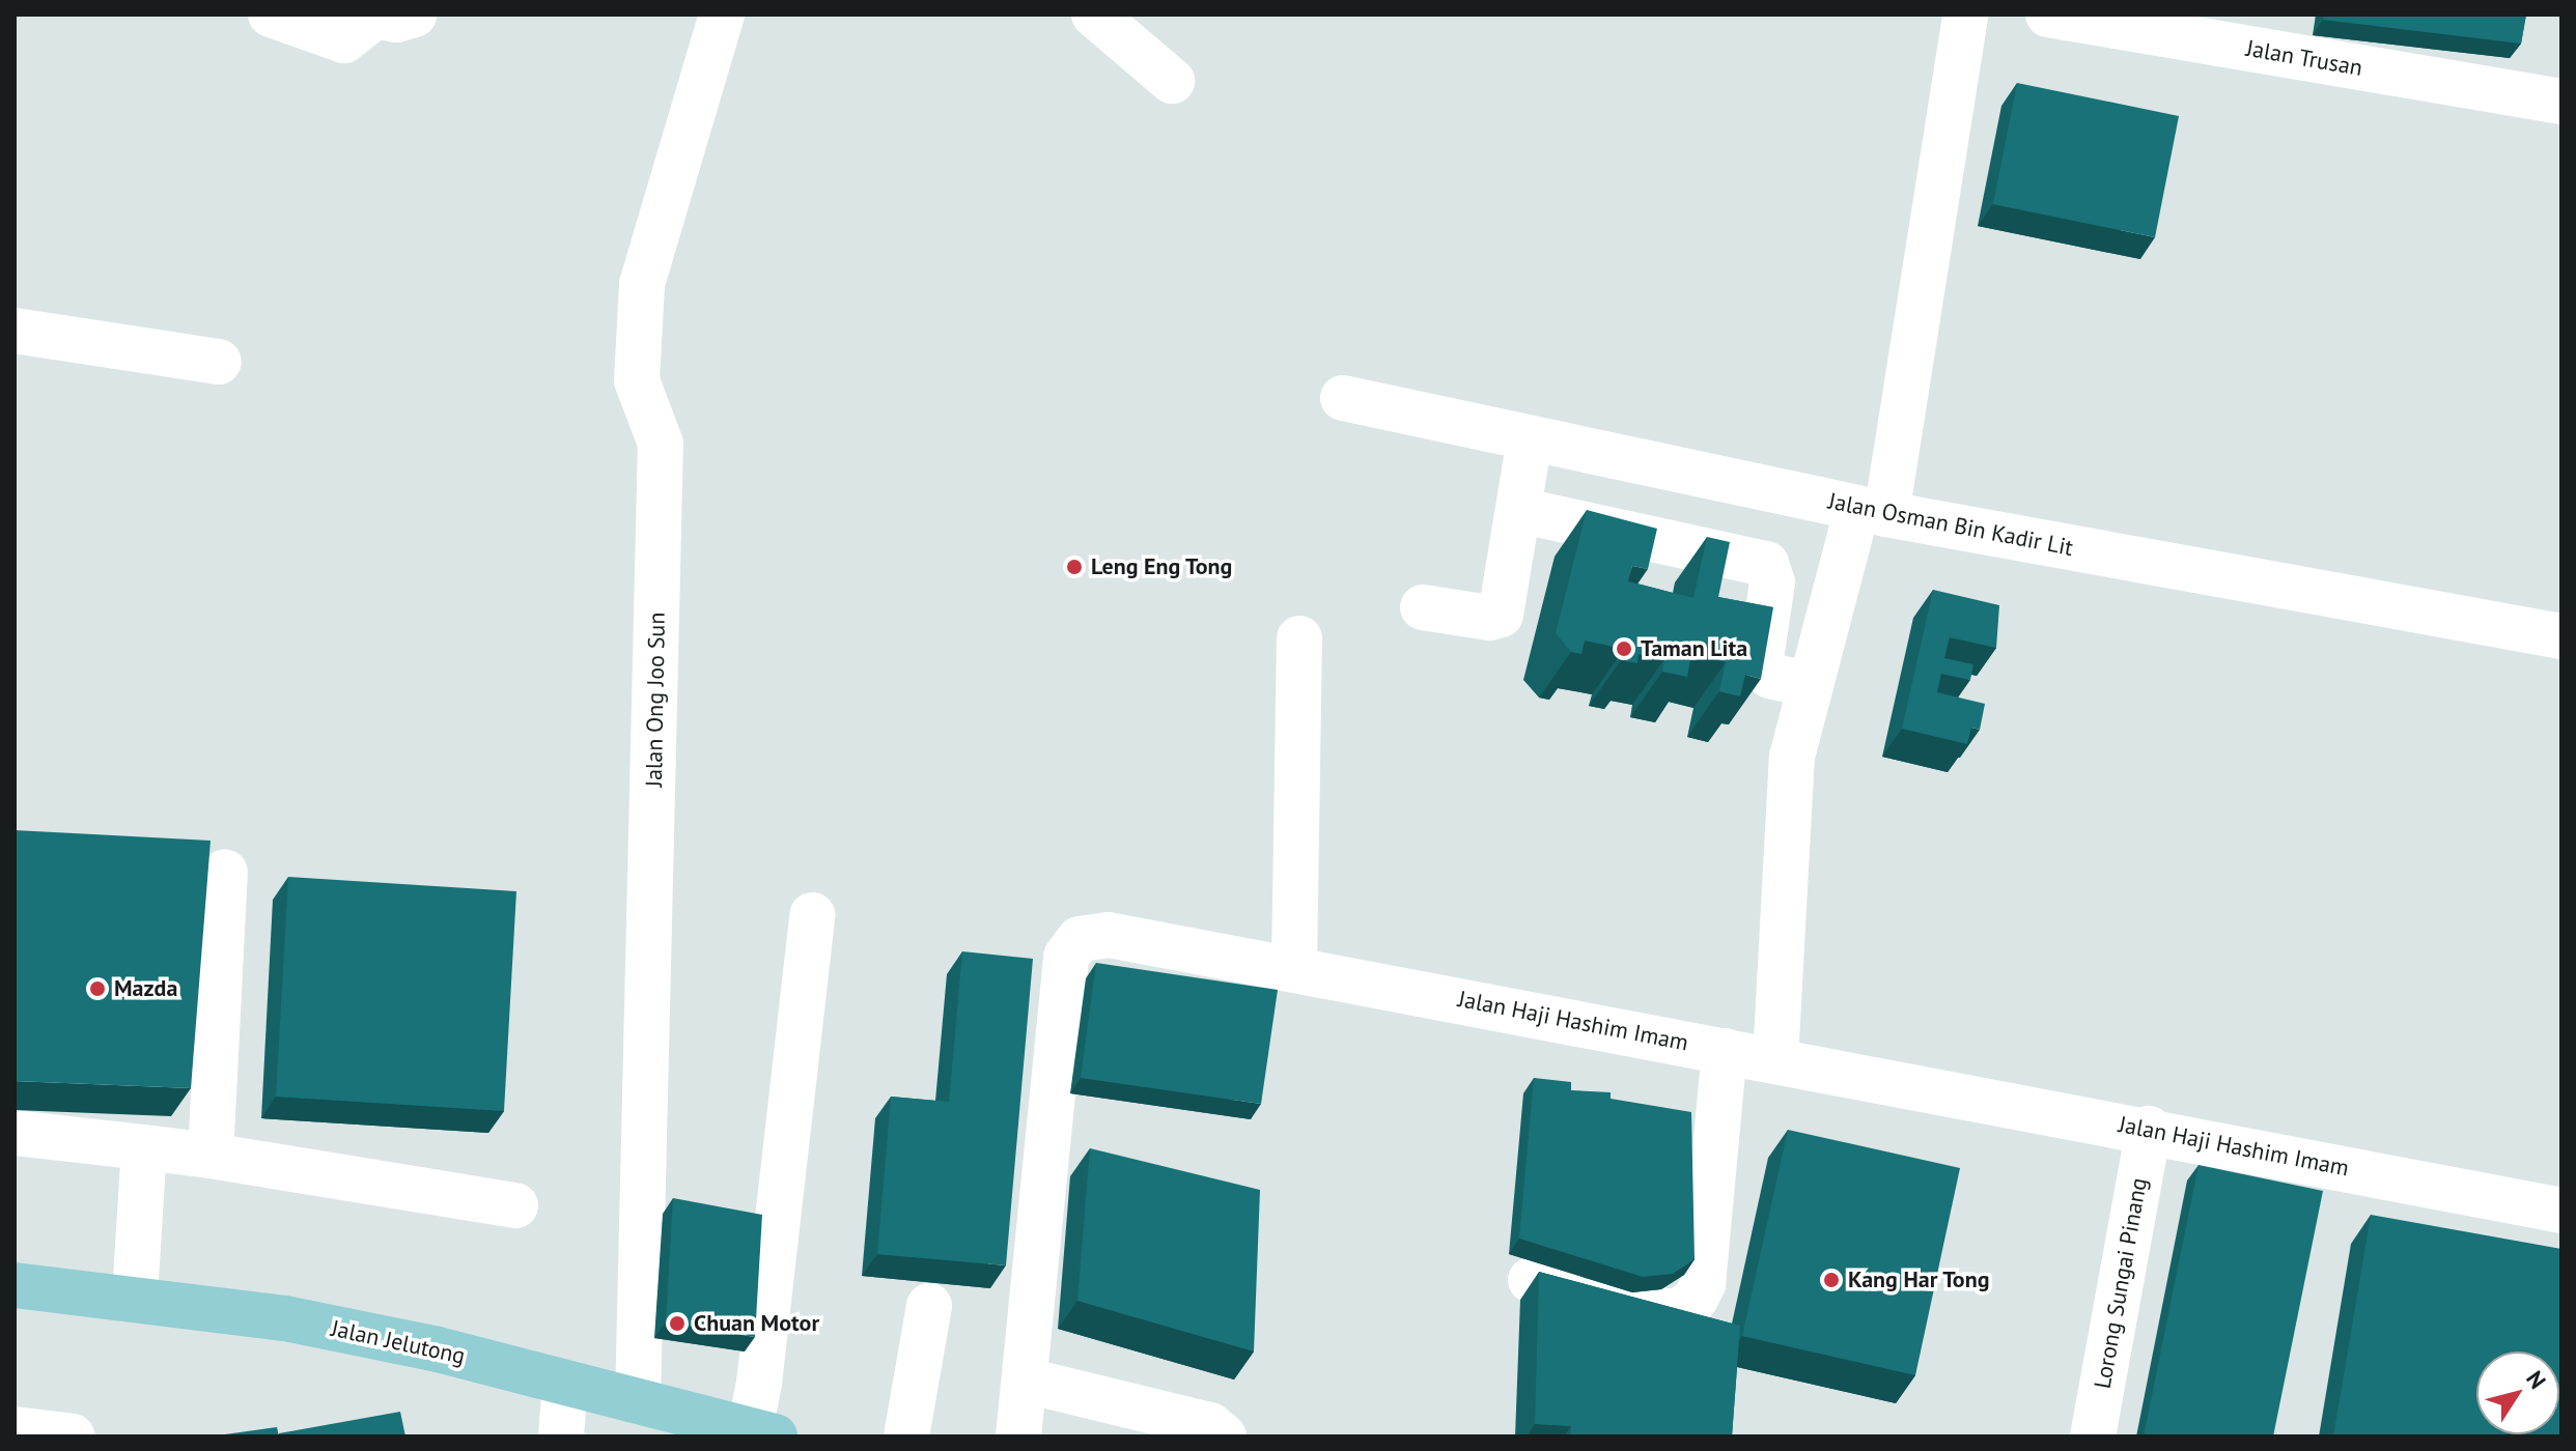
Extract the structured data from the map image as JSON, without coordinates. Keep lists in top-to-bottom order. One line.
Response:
{"streets":{"main road":["Jalan Jelutong"],"street":["Jalan Trusan","Jalan Osman Bin Kadir Lit","Jalan Ong Joo Sun","Jalan Haji Hashim Imam","Lorong Sungai Pinang"]},"crossings":[["Jalan Ong Joo Sun","Jalan Jelutong"],["Jalan Haji Hashim Imam","Lorong Sungai Pinang"]],"places":["Leng Eng Tong","Taman Lita","Mazda","Kang Har Tong","Chuan Motor"],"north":"top right"}
